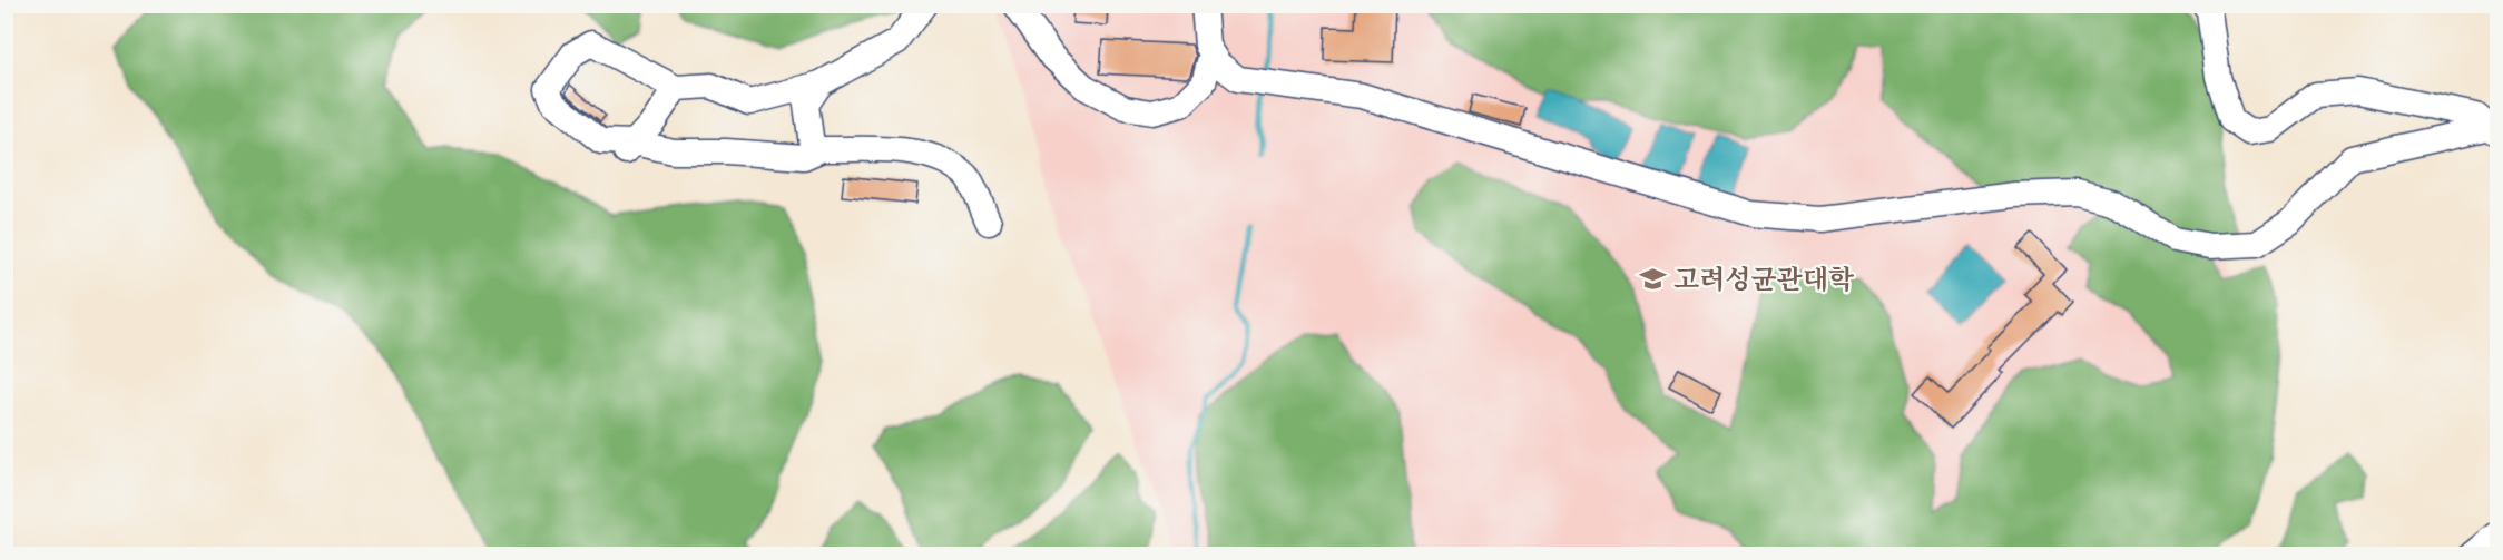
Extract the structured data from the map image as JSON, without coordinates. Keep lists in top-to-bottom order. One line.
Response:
{"places":{"school or university":["고려성균관대학"]}}
